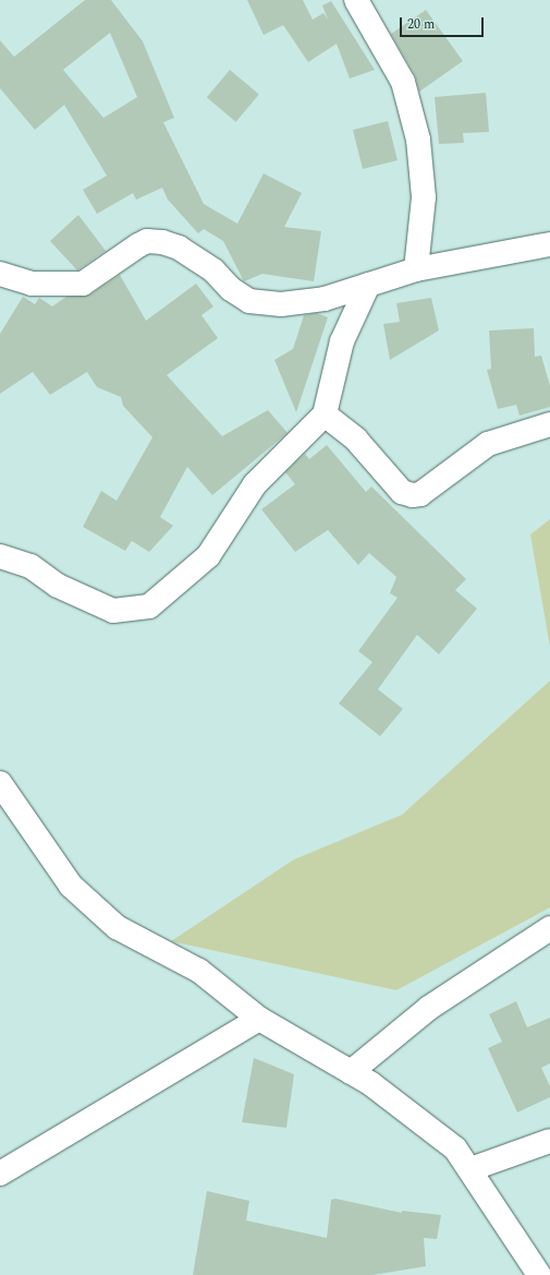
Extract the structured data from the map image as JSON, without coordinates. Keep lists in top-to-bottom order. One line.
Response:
{"scale_bar":"20 m"}
